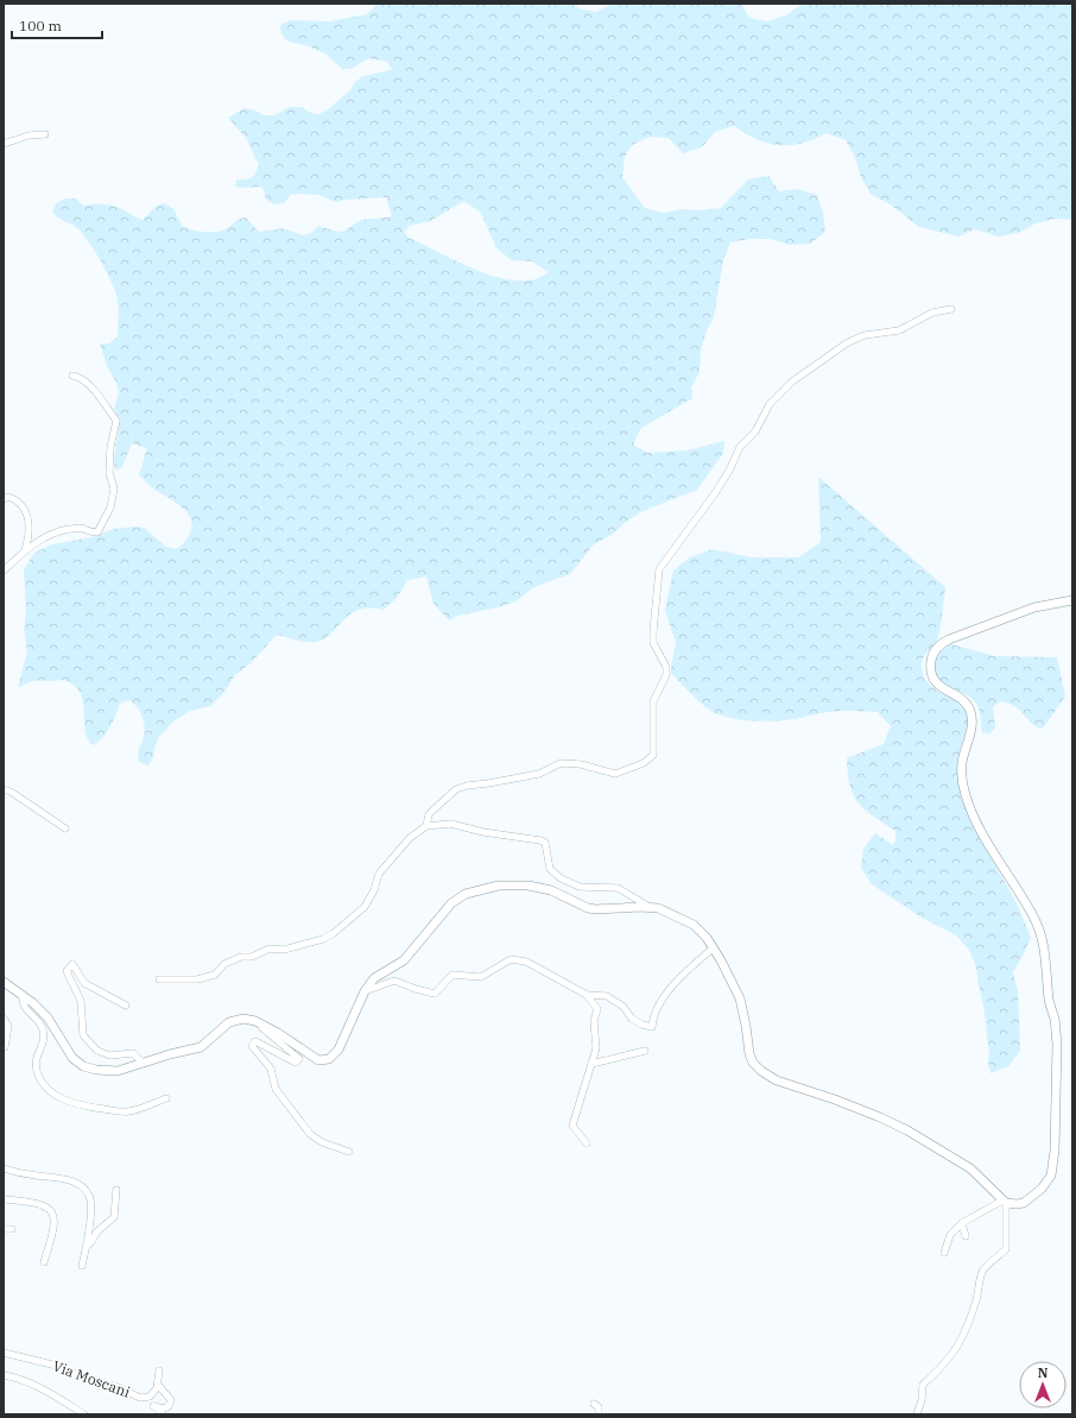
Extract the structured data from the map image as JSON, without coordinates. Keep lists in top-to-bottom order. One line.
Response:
{"streets":{"street":["Via Moscani"]},"scale_bar":"100 m","north":"top"}
